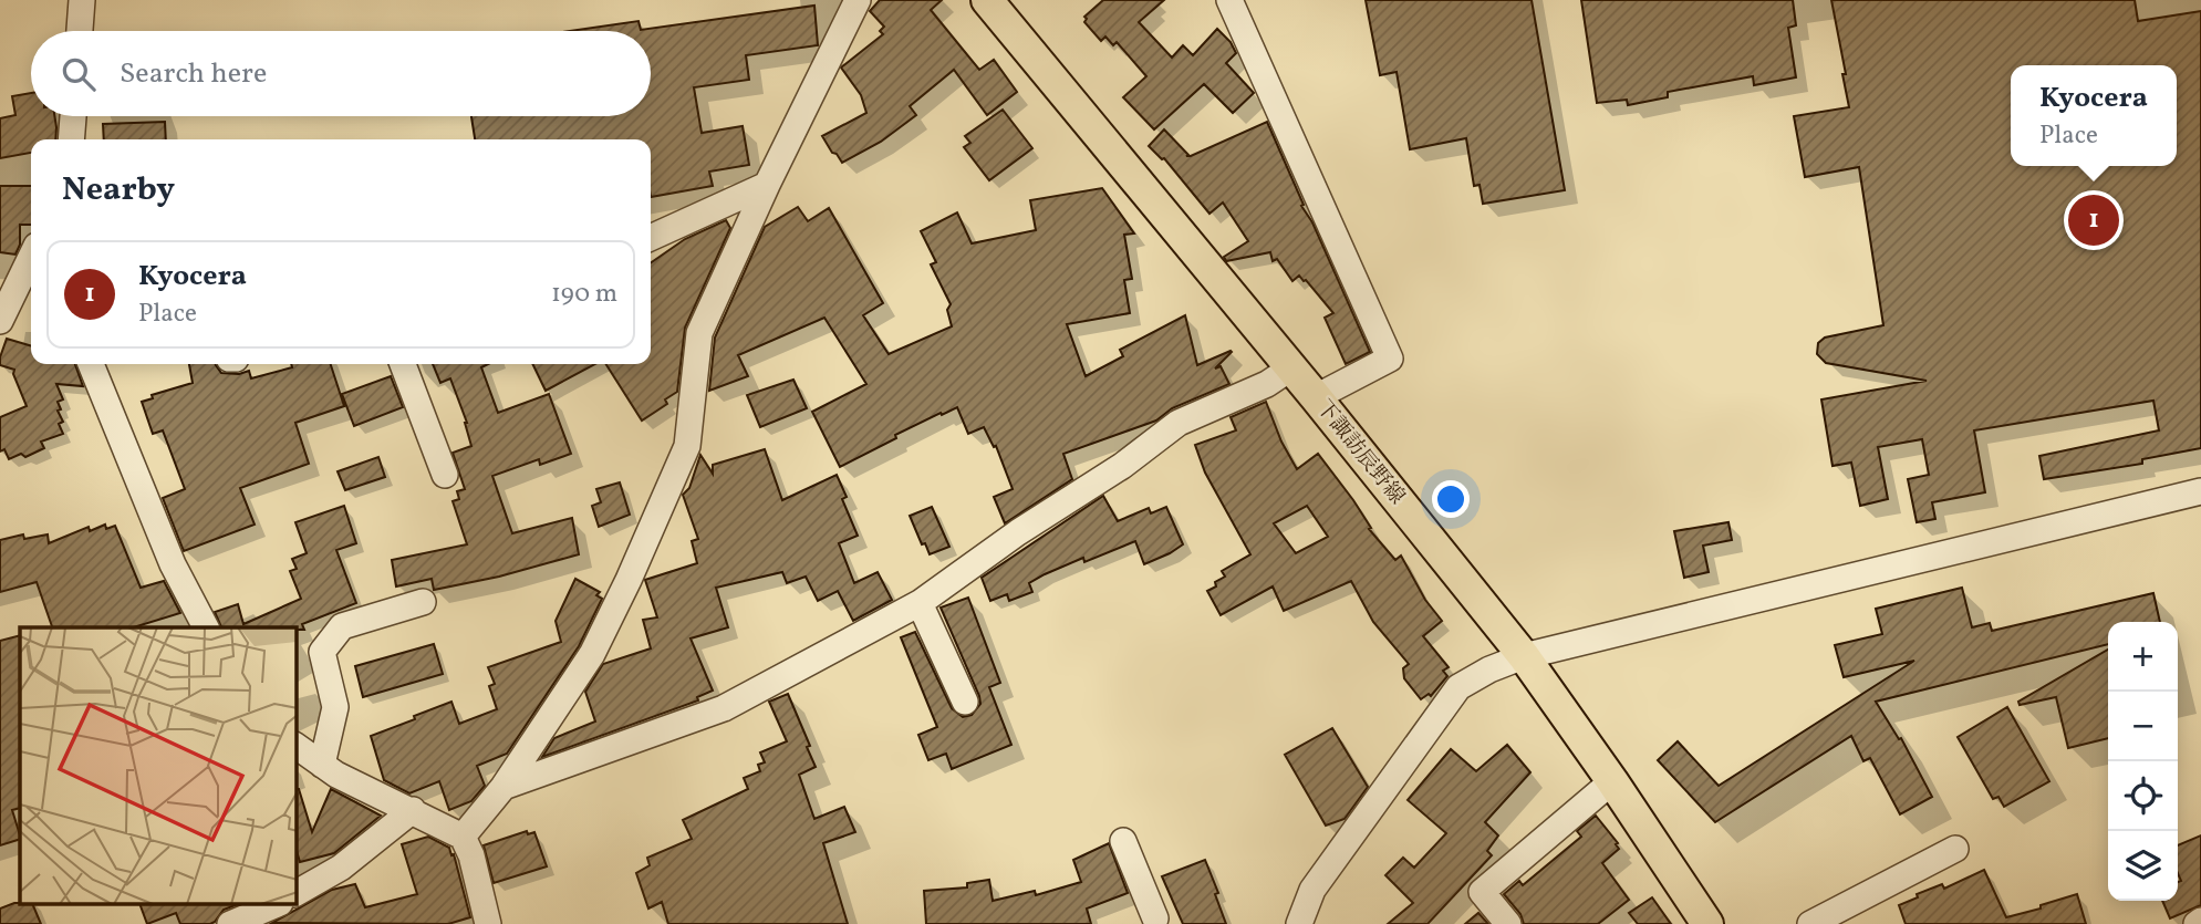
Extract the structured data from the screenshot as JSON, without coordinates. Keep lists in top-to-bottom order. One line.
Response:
{"streets":{"main road":["下諏訪辰野線"]},"page":{"search":"Search here","popup":["Kyocera","Place"],"heading":"Nearby","pins":"1","list":[{"mark":"1","name":"Kyocera","note":"Place","value":"190 m"}],"map_buttons":["+","−"]}}
